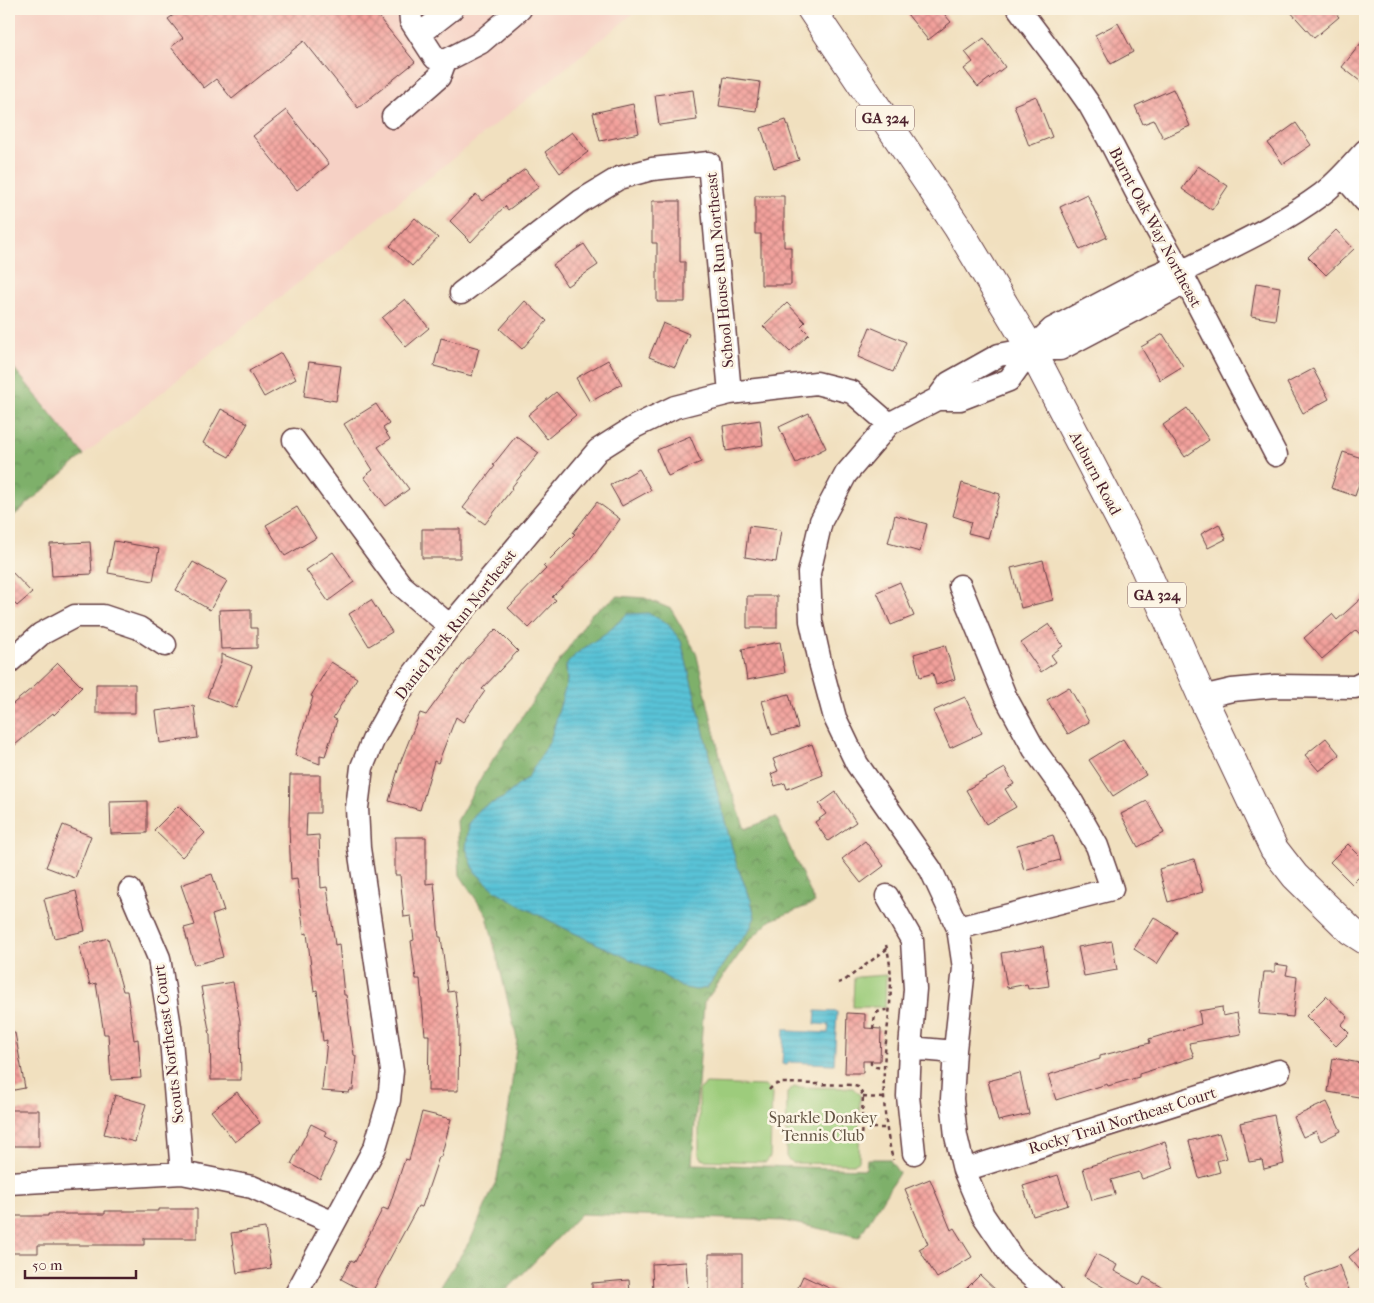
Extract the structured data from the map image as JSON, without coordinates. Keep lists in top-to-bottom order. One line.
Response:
{"streets":{"main road":["GA 324","Auburn Road"],"street":["Burnt Oak Way Northeast","School House Run Northeast","Daniel Park Run Northeast","Scouts Northeast Court","Rocky Trail Northeast Court"]},"crossings":[["School House Run Northeast","Daniel Park Run Northeast"]],"parks":["Sparkle Donkey Tennis Club"],"scale_bar":"50 m"}
